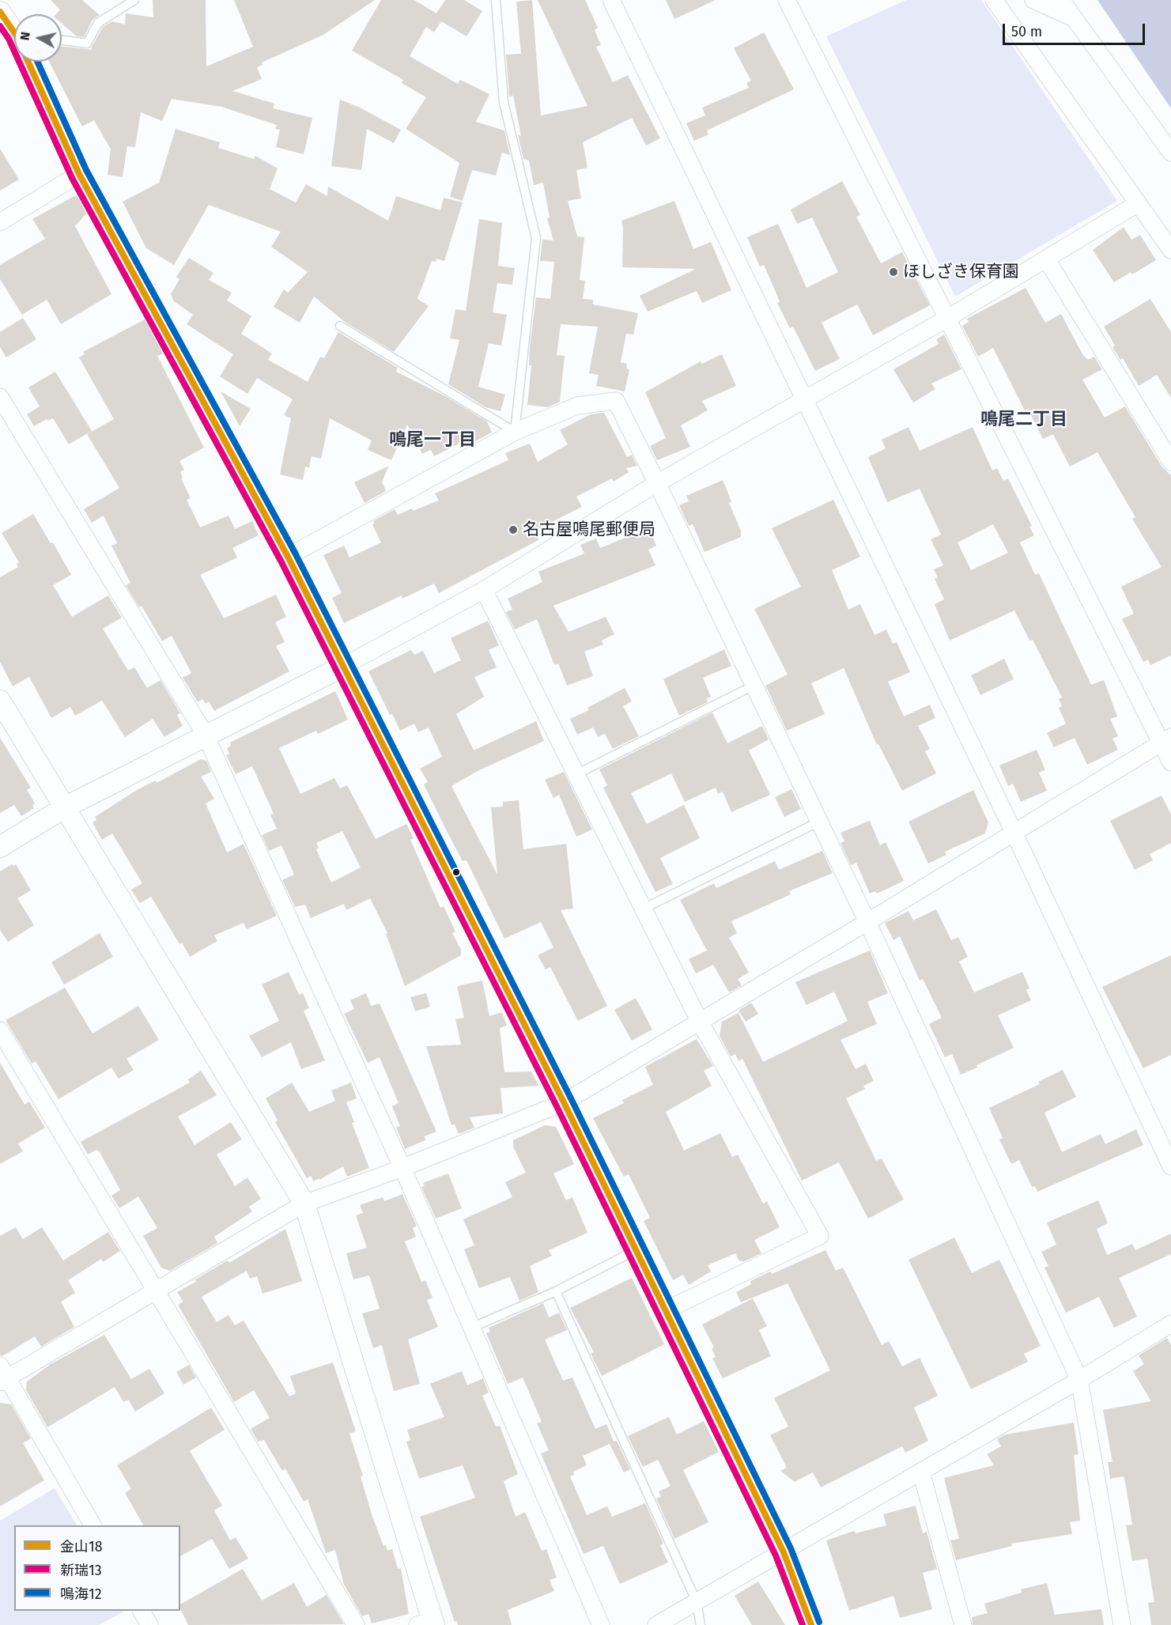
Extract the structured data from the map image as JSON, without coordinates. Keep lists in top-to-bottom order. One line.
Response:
{"districts":["鳴尾二丁目","鳴尾一丁目"],"places":["ほしざき保育園","名古屋鳴尾郵便局"],"lines":["transit line 金山18","transit line 新瑞13","transit line 鳴海12"],"legend":["金山18","新瑞13","鳴海12"],"scale_bar":"50 m","north":"left"}
